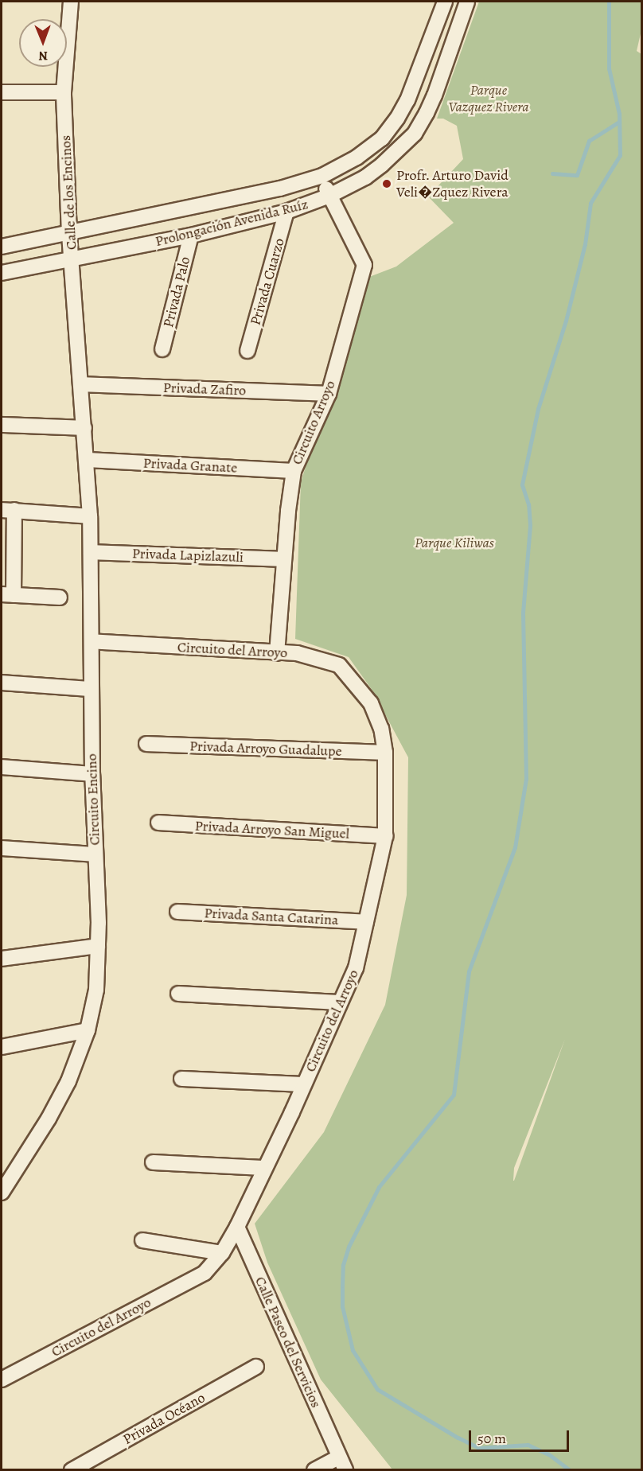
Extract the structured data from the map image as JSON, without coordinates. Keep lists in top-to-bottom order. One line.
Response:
{"streets":{"street":["Calle de los Encinos","Prolongación Avenida Ruíz","Privada Cuarzo","Privada Palo","Privada Zafiro","Circuito Arroyo","Privada Granate","Privada Lapizlazuli","Circuito del Arroyo","Privada Arroyo Guadalupe","Circuito Encino","Privada Arroyo San Miguel","Privada Santa Catarina","Calle Paseo del Servicios","Privada Océano"]},"crossings":[["Calle de los Encinos","Prolongación Avenida Ruíz"],["Calle de los Encinos","Privada Zafiro"],["Calle de los Encinos","Circuito Encino"],["Prolongación Avenida Ruíz","Privada Cuarzo"],["Prolongación Avenida Ruíz","Privada Palo"],["Prolongación Avenida Ruíz","Circuito Arroyo"],["Privada Zafiro","Circuito Arroyo"],["Privada Zafiro","Circuito Encino"],["Circuito Arroyo","Privada Granate"],["Circuito Arroyo","Privada Lapizlazuli"],["Circuito Arroyo","Circuito del Arroyo"],["Privada Granate","Circuito Encino"],["Privada Lapizlazuli","Circuito Encino"],["Circuito del Arroyo","Privada Arroyo Guadalupe"],["Circuito del Arroyo","Circuito Encino"],["Circuito del Arroyo","Privada Arroyo San Miguel"],["Circuito del Arroyo","Privada Santa Catarina"],["Circuito del Arroyo","Calle Paseo del Servicios"]],"parks":["Parque Vazquez Rivera","Parque Kiliwas"],"places":["Profr. Arturo David Veli�Zquez Rivera"],"scale_bar":"50 m","north":"bottom"}
